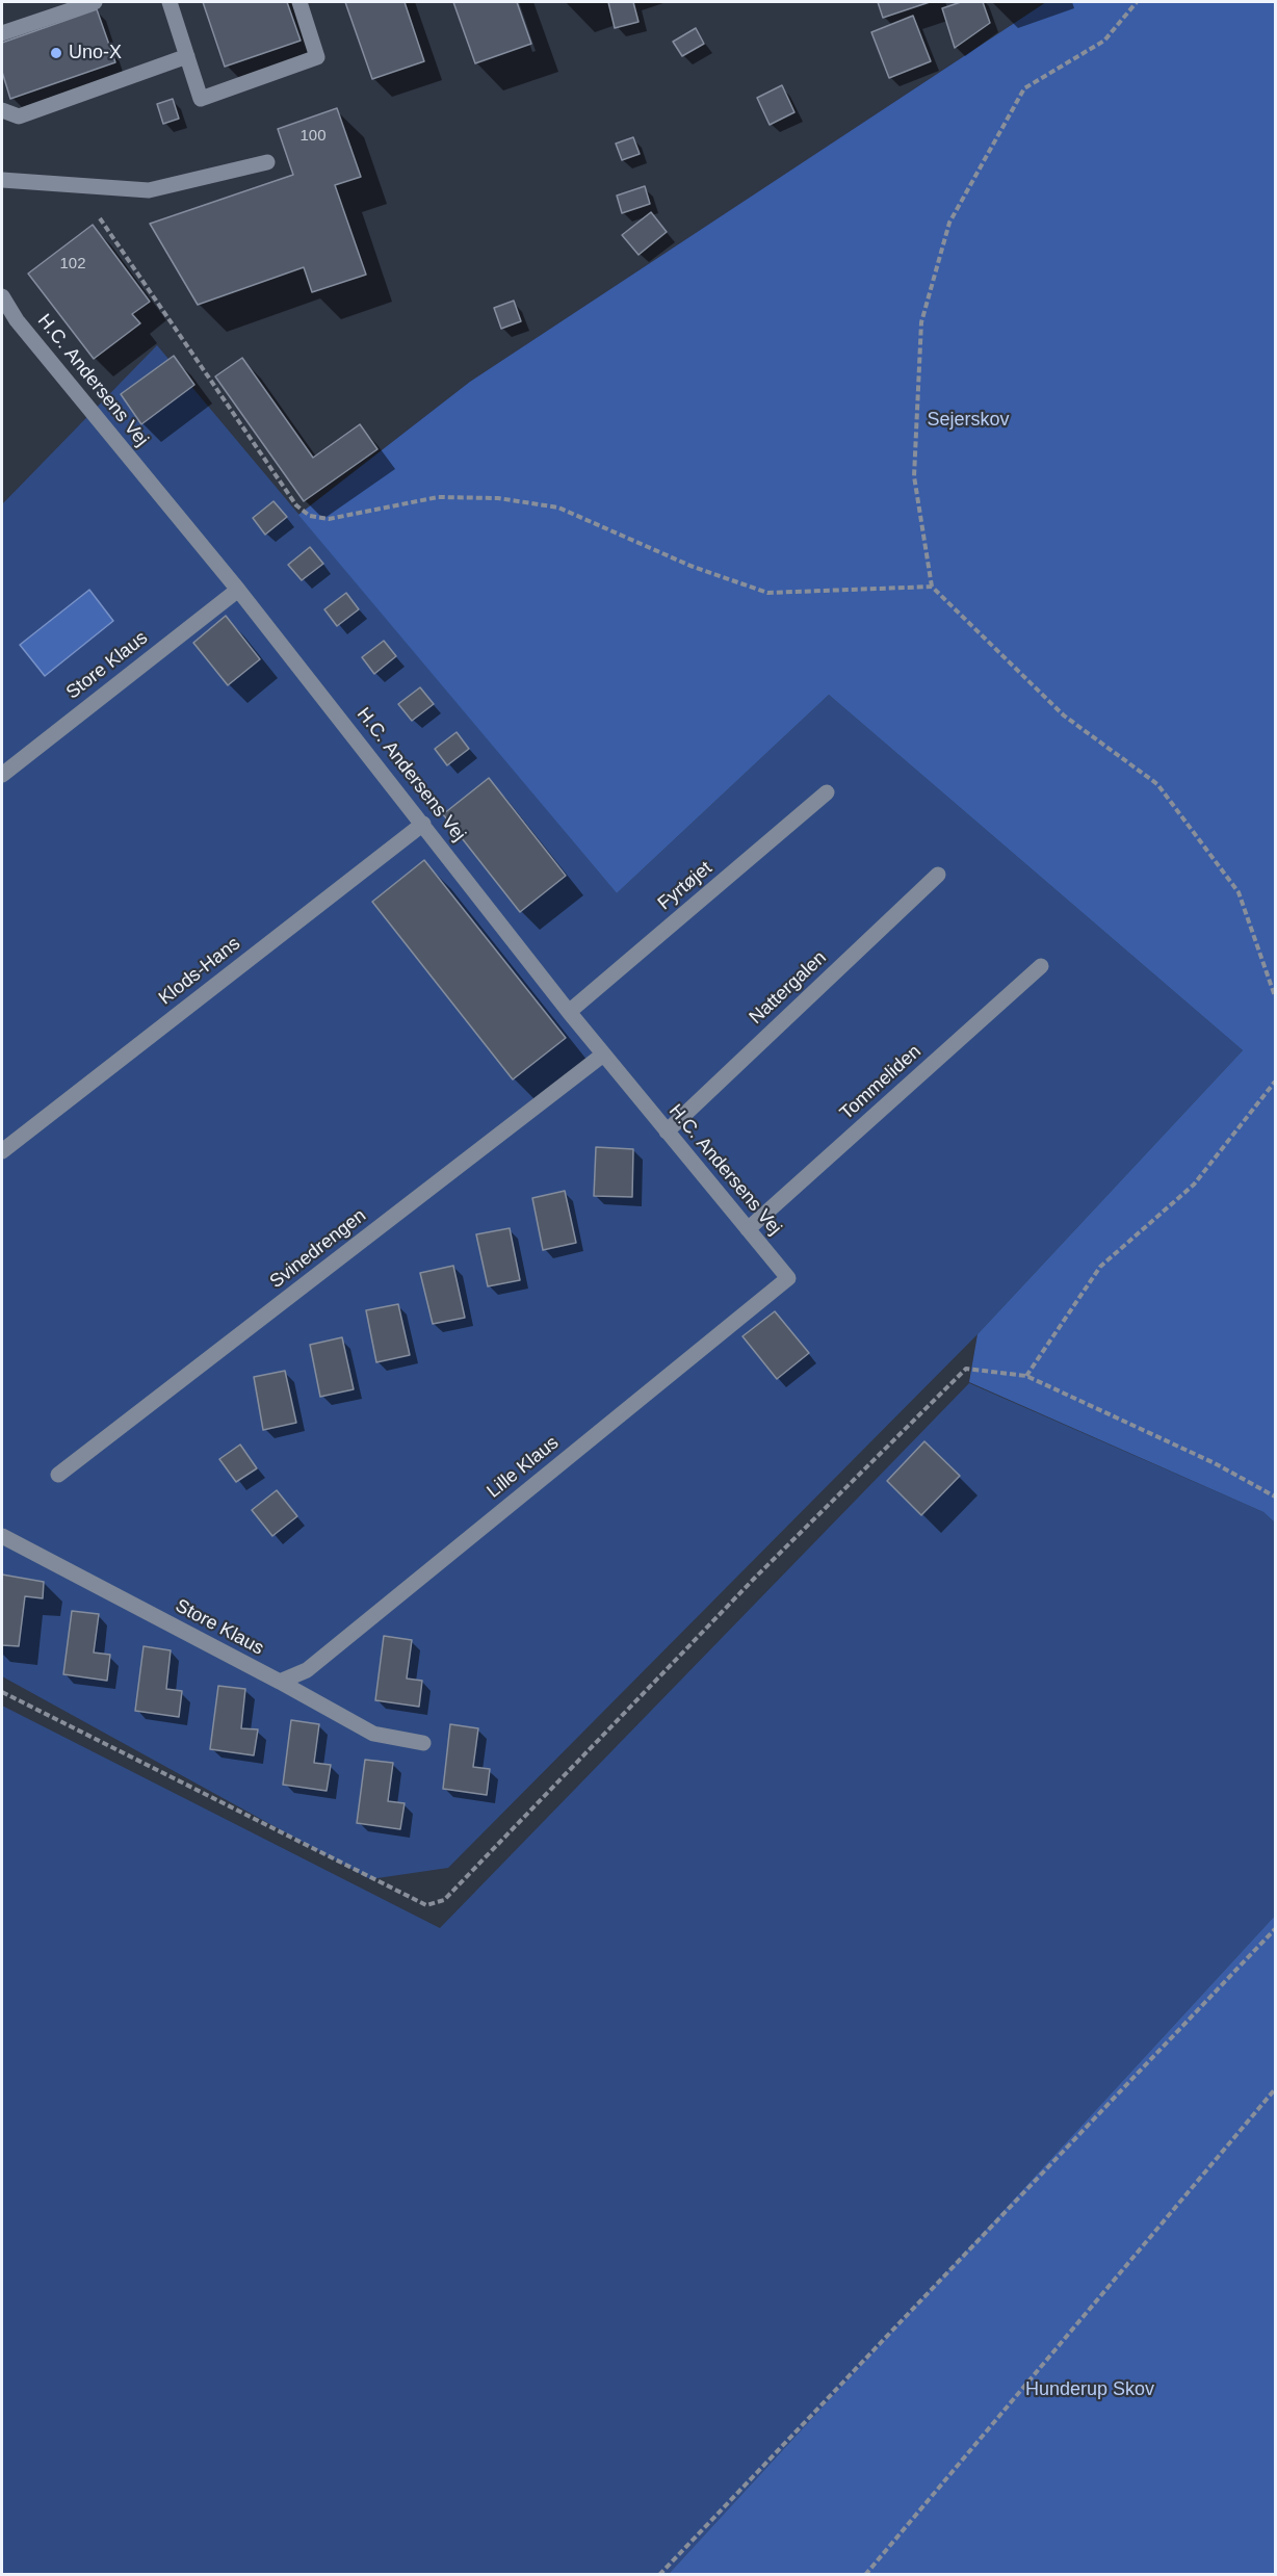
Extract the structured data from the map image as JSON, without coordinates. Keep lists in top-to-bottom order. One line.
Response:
{"streets":{"lane":["H.C. Andersens Vej","Store Klaus","Fyrtøjet","Klods-Hans","Nattergalen","Tommeliden","Svinedrengen","Lille Klaus"]},"crossings":[["H.C. Andersens Vej","Store Klaus"],["H.C. Andersens Vej","Fyrtøjet"],["H.C. Andersens Vej","Klods-Hans"],["H.C. Andersens Vej","Nattergalen"],["H.C. Andersens Vej","Tommeliden"],["H.C. Andersens Vej","Svinedrengen"],["H.C. Andersens Vej","Lille Klaus"],["Store Klaus","Lille Klaus"]],"parks":["Sejerskov","Hunderup Skov"],"places":["Uno-X"],"house_numbers":["100","102"]}
